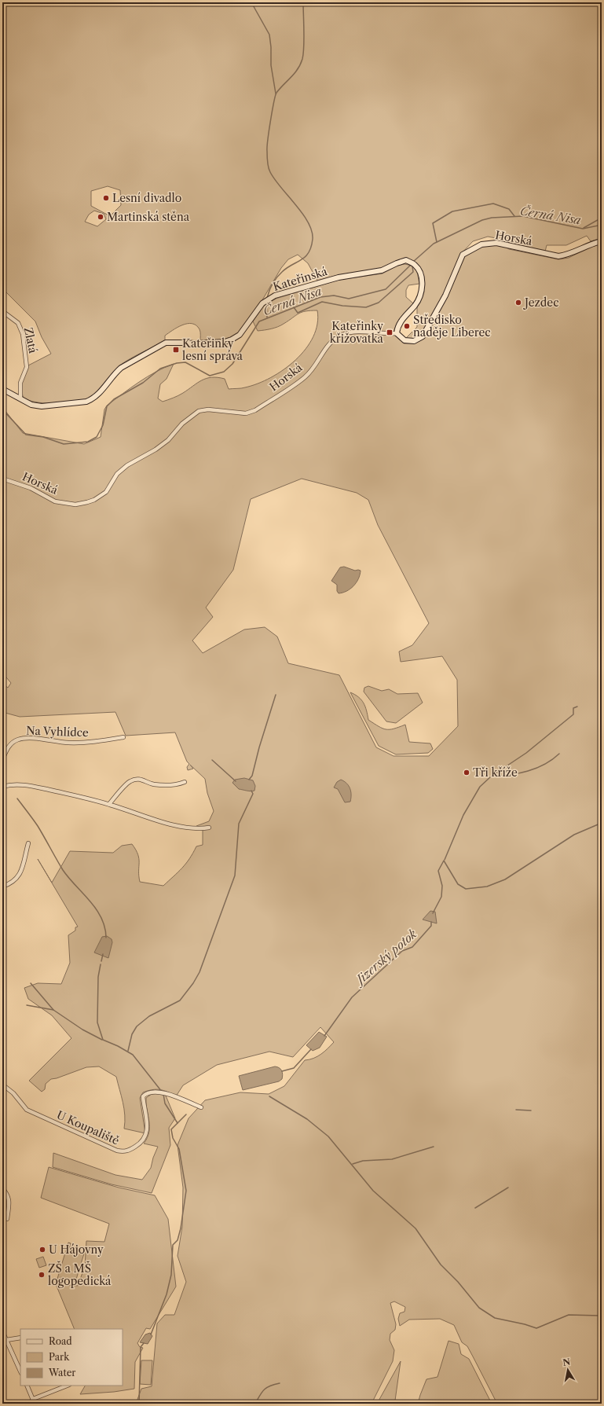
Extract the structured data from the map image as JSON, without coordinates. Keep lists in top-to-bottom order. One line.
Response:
{"streets":{"street":["Horská","Kateřinská","Zlatá","Na Vyhlídce","U Koupaliště"]},"crossings":[["Horská","Kateřinská"],["Kateřinská","Zlatá"]],"water":["Černá Nisa","Jizerský potok"],"places":{"other":["Lesní divadlo","Martinská stěna","Jezdec","Středisko naděje Liberec","Tři kříže","U Hájovny","ZŠ a MŠ logopedická"],"transit":["Kateřinky křižovatka","Kateřinky lesní správa"]},"legend":["Road","Park","Water"],"north":"top"}
